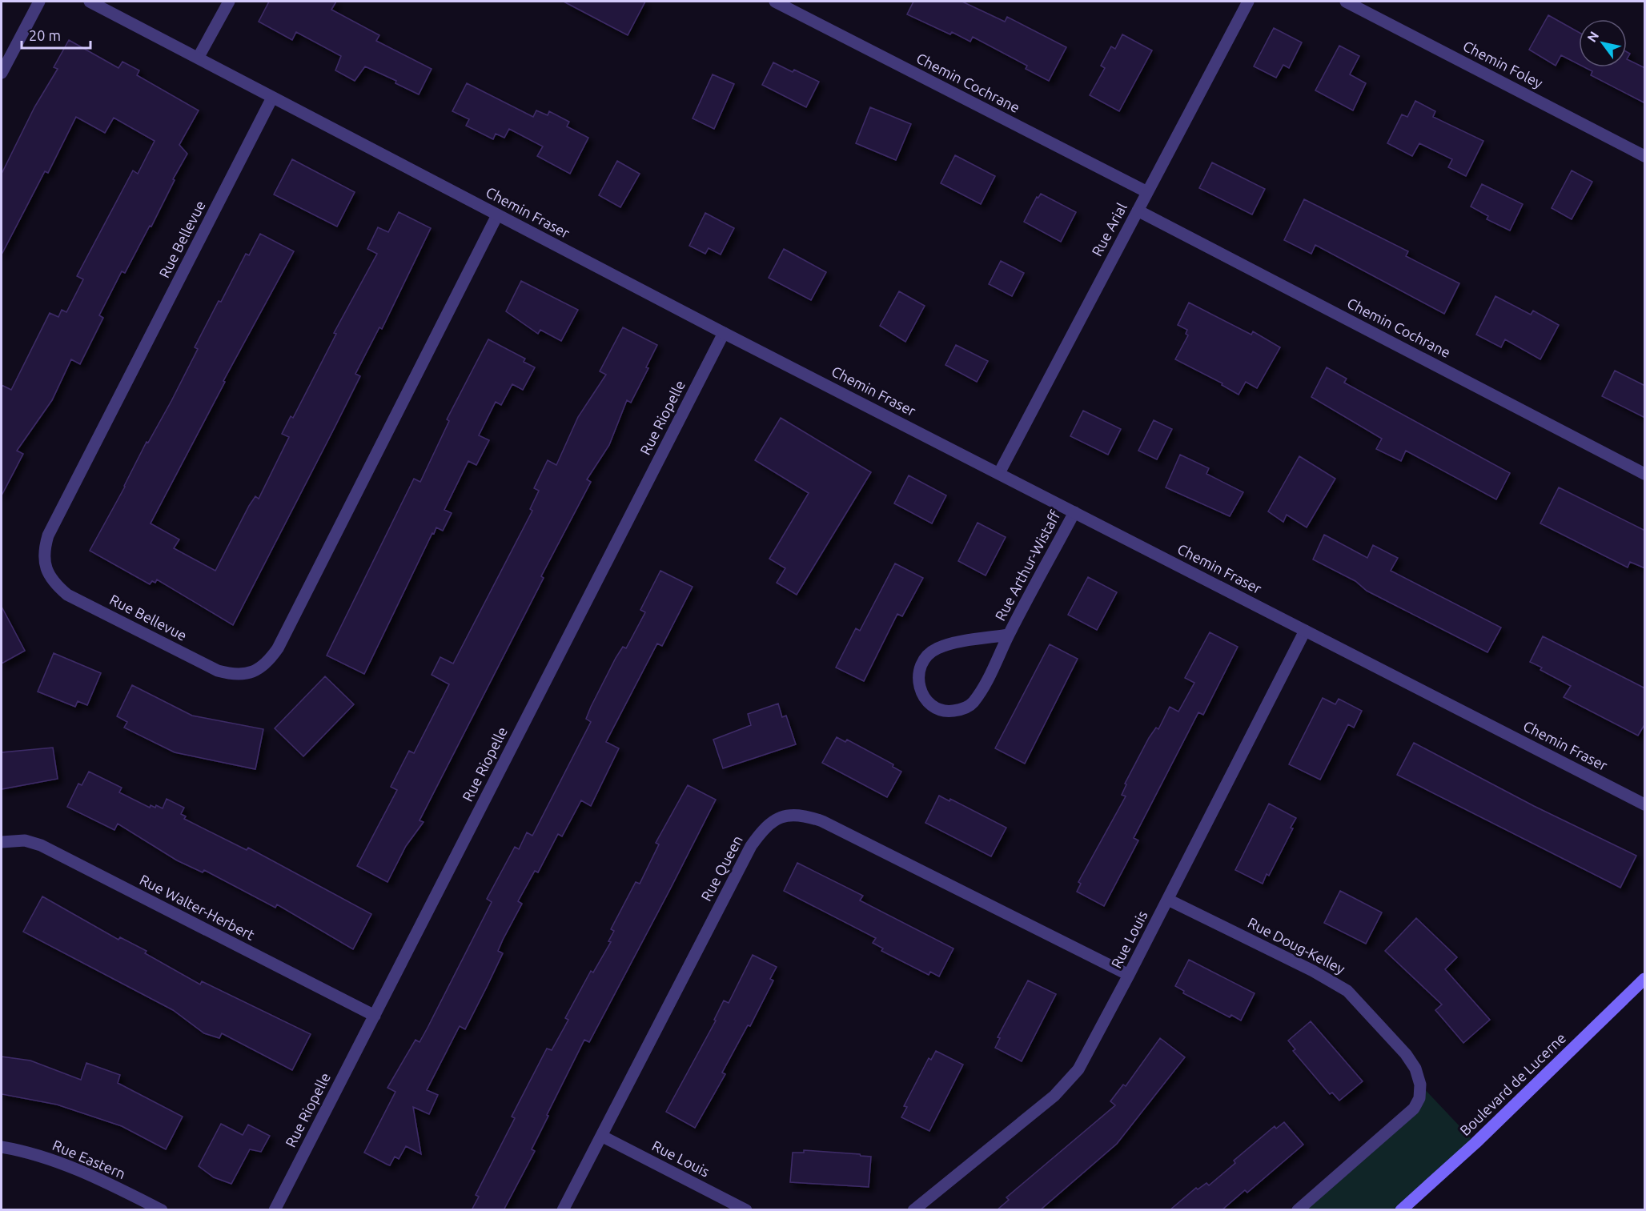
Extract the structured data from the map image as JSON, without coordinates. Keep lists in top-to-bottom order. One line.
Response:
{"streets":{"main road":["Boulevard de Lucerne"],"street":["Chemin Foley","Chemin Cochrane","Chemin Fraser","Rue Arial","Rue Bellevue","Rue Riopelle","Rue Arthur-Wistaff","Rue Queen","Rue Walter-Herbert","Rue Louis","Rue Doug-Kelley","Rue Eastern"]},"crossings":[["Chemin Cochrane","Rue Arial"],["Chemin Fraser","Rue Arial"],["Chemin Fraser","Rue Bellevue"],["Chemin Fraser","Rue Riopelle"],["Chemin Fraser","Rue Arthur-Wistaff"],["Chemin Fraser","Rue Louis"],["Rue Riopelle","Rue Walter-Herbert"],["Rue Queen","Rue Louis"],["Rue Louis","Rue Doug-Kelley"]],"scale_bar":"20 m","north":"top left"}
